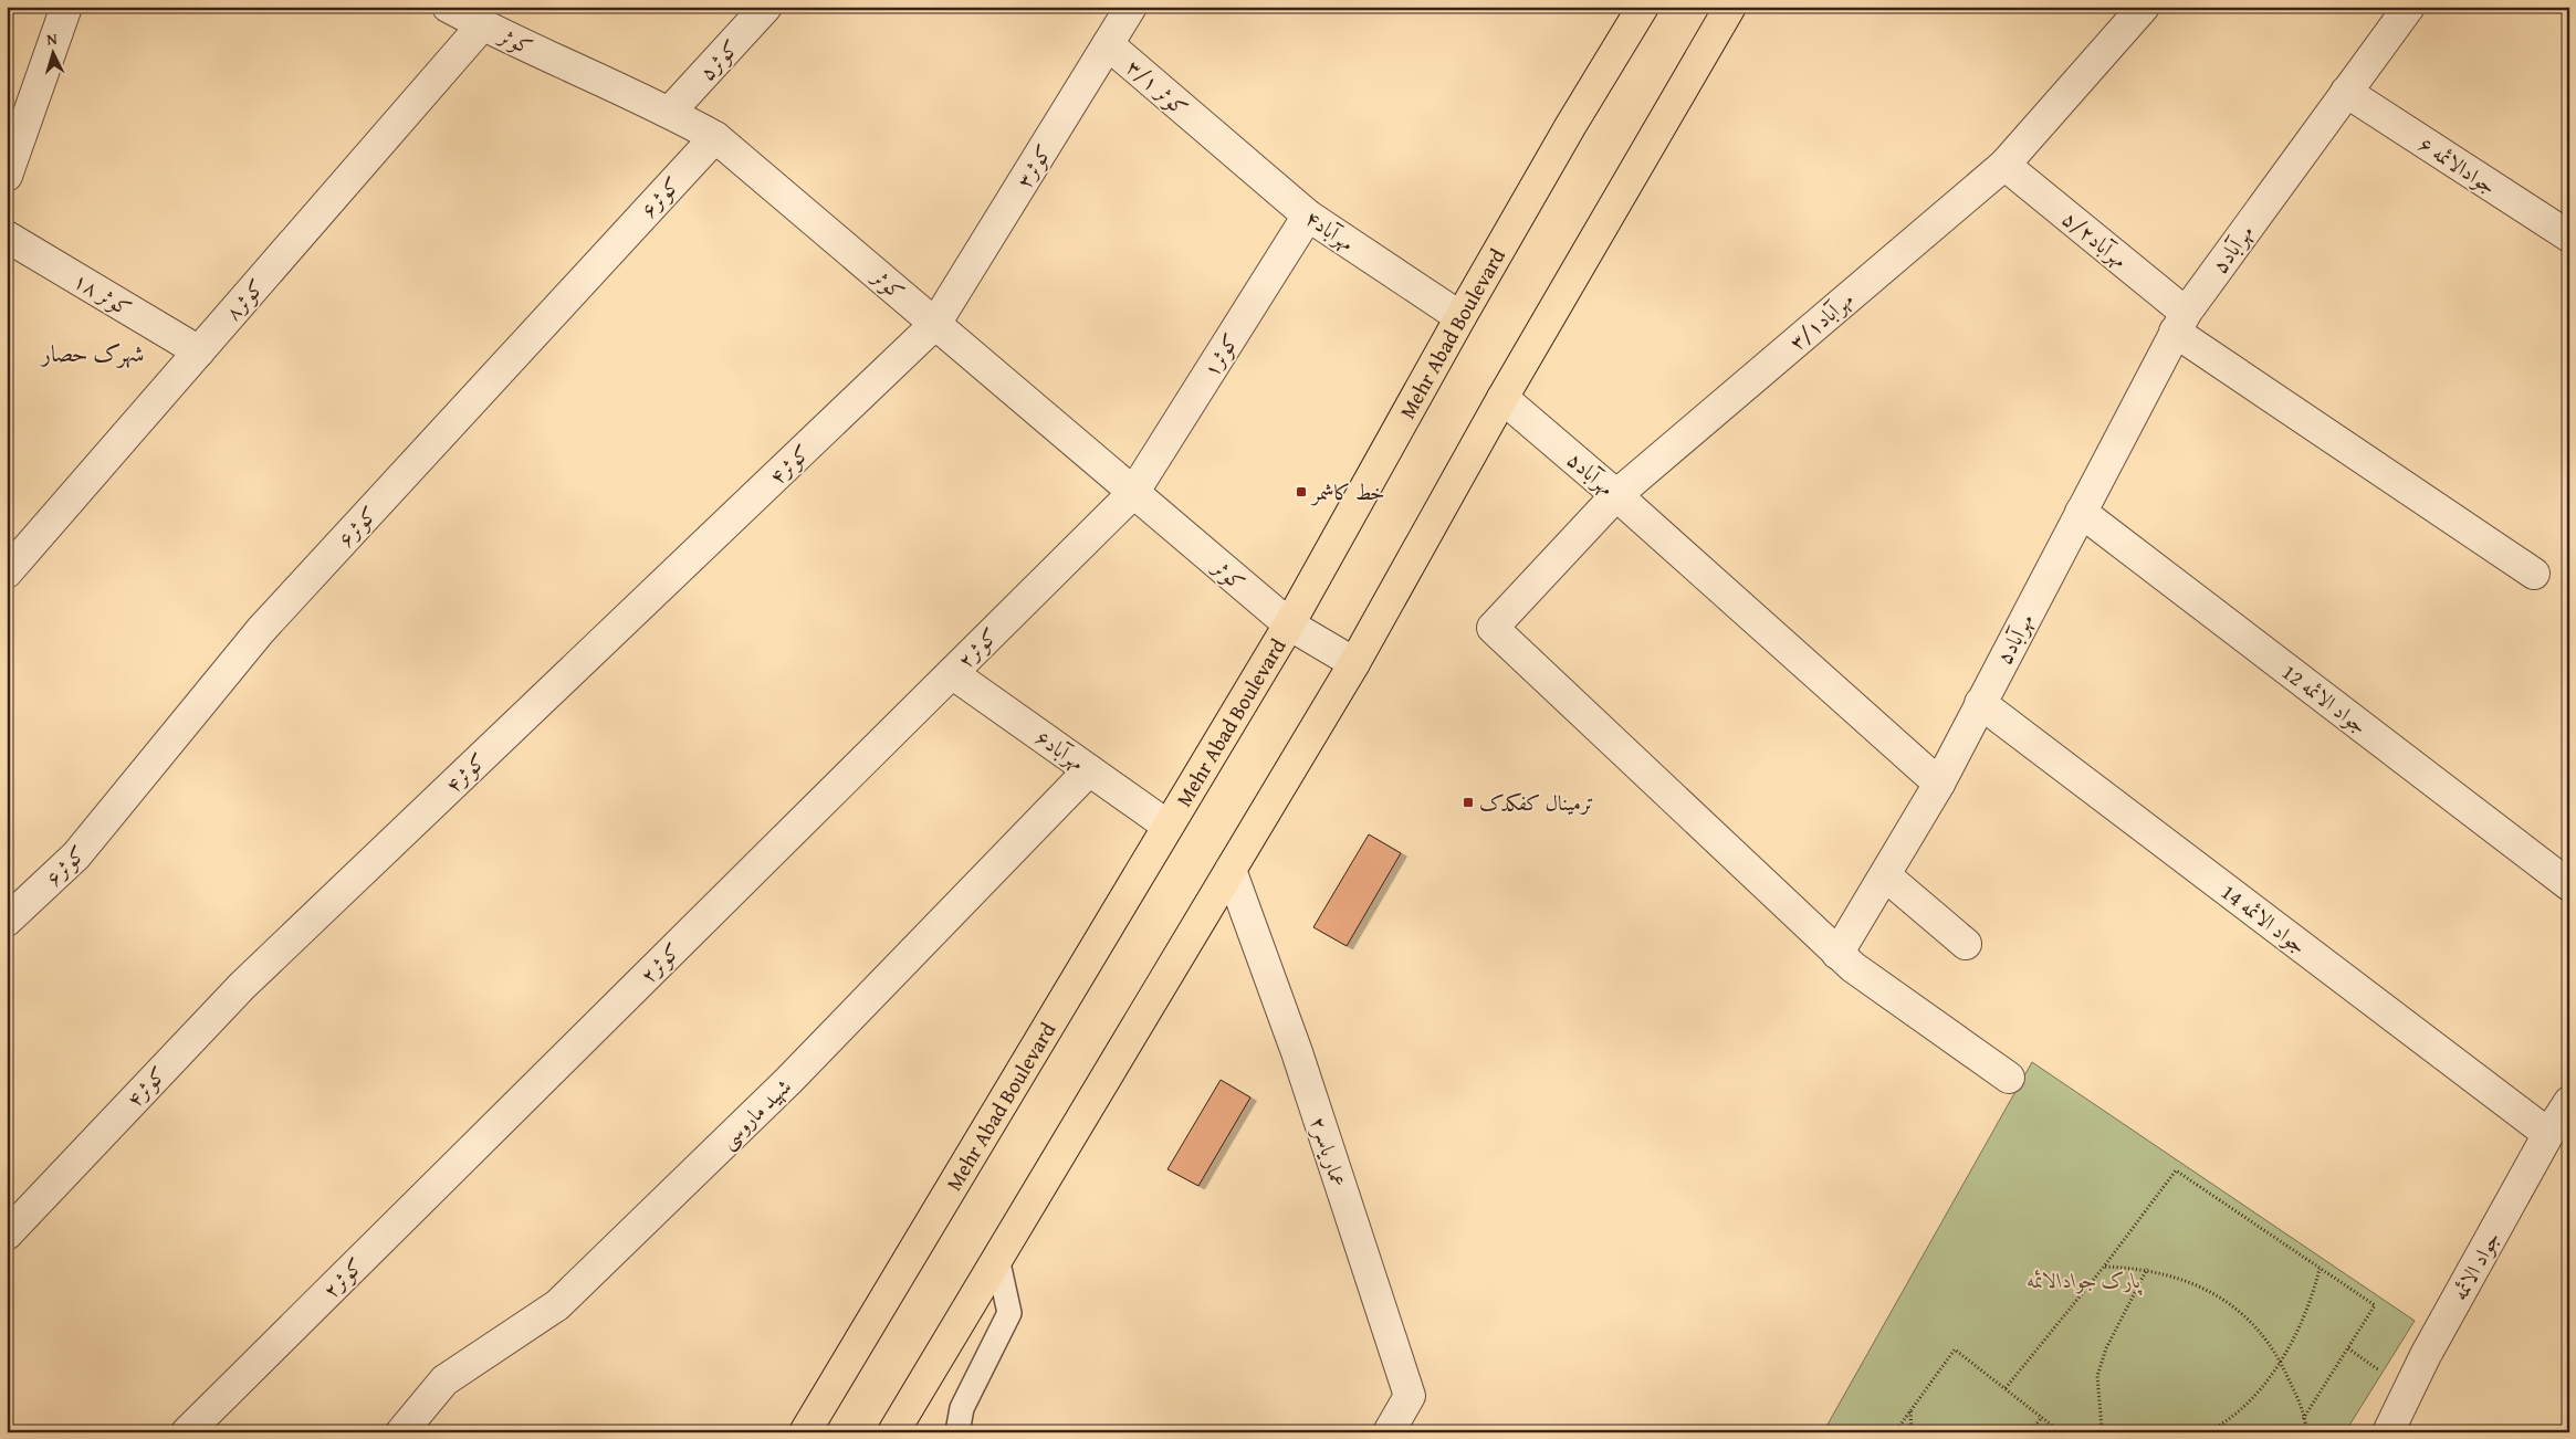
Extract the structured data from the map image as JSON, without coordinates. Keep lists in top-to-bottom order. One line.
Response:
{"streets":{"main road":["Mehr Abad Boulevard"],"street":["کوثر","کوثر۵","کوثر ۳/۱","جوادالائمه ۶","کوثر۳","کوثر۶","مهرآباد۴","مهرآباد۵/۲","مهرآباد۵","کوثر ۱۸","کوثر۸","مهرآباد۳/۱","کوثر۱","کوثر۴","کوثر۲","جواد الائمه 12","مهرآباد۶","جواد الائمه 14","شهید ماروسی","عمار یاسر۲","جواد الائمه"]},"crossings":[["کوثر","کوثر۵"],["کوثر","کوثر۳"],["کوثر","کوثر۶"],["کوثر","کوثر۸"],["کوثر","Mehr Abad Boulevard"],["کوثر","کوثر۱"],["کوثر","کوثر۴"],["کوثر","کوثر۲"],["کوثر ۳/۱","کوثر۳"],["کوثر ۳/۱","مهرآباد۴"],["جوادالائمه ۶","مهرآباد۵"],["کوثر۳","کوثر۴"],["مهرآباد۴","Mehr Abad Boulevard"],["مهرآباد۴","کوثر۱"],["مهرآباد۵/۲","مهرآباد۵"],["مهرآباد۵/۲","مهرآباد۳/۱"],["مهرآباد۵","مهرآباد۳/۱"],["مهرآباد۵","جواد الائمه 12"],["مهرآباد۵","جواد الائمه 14"],["کوثر ۱۸","کوثر۸"],["Mehr Abad Boulevard","مهرآباد۶"],["کوثر۱","کوثر۲"],["کوثر۲","مهرآباد۶"],["مهرآباد۶","شهید ماروسی"],["جواد الائمه 14","جواد الائمه"]],"districts":["شهرک حصار"],"parks":["پارک جوادالائمه"],"places":{"transit":["خط کاشمر","ترمینال کفکدک"]},"north":"top"}
